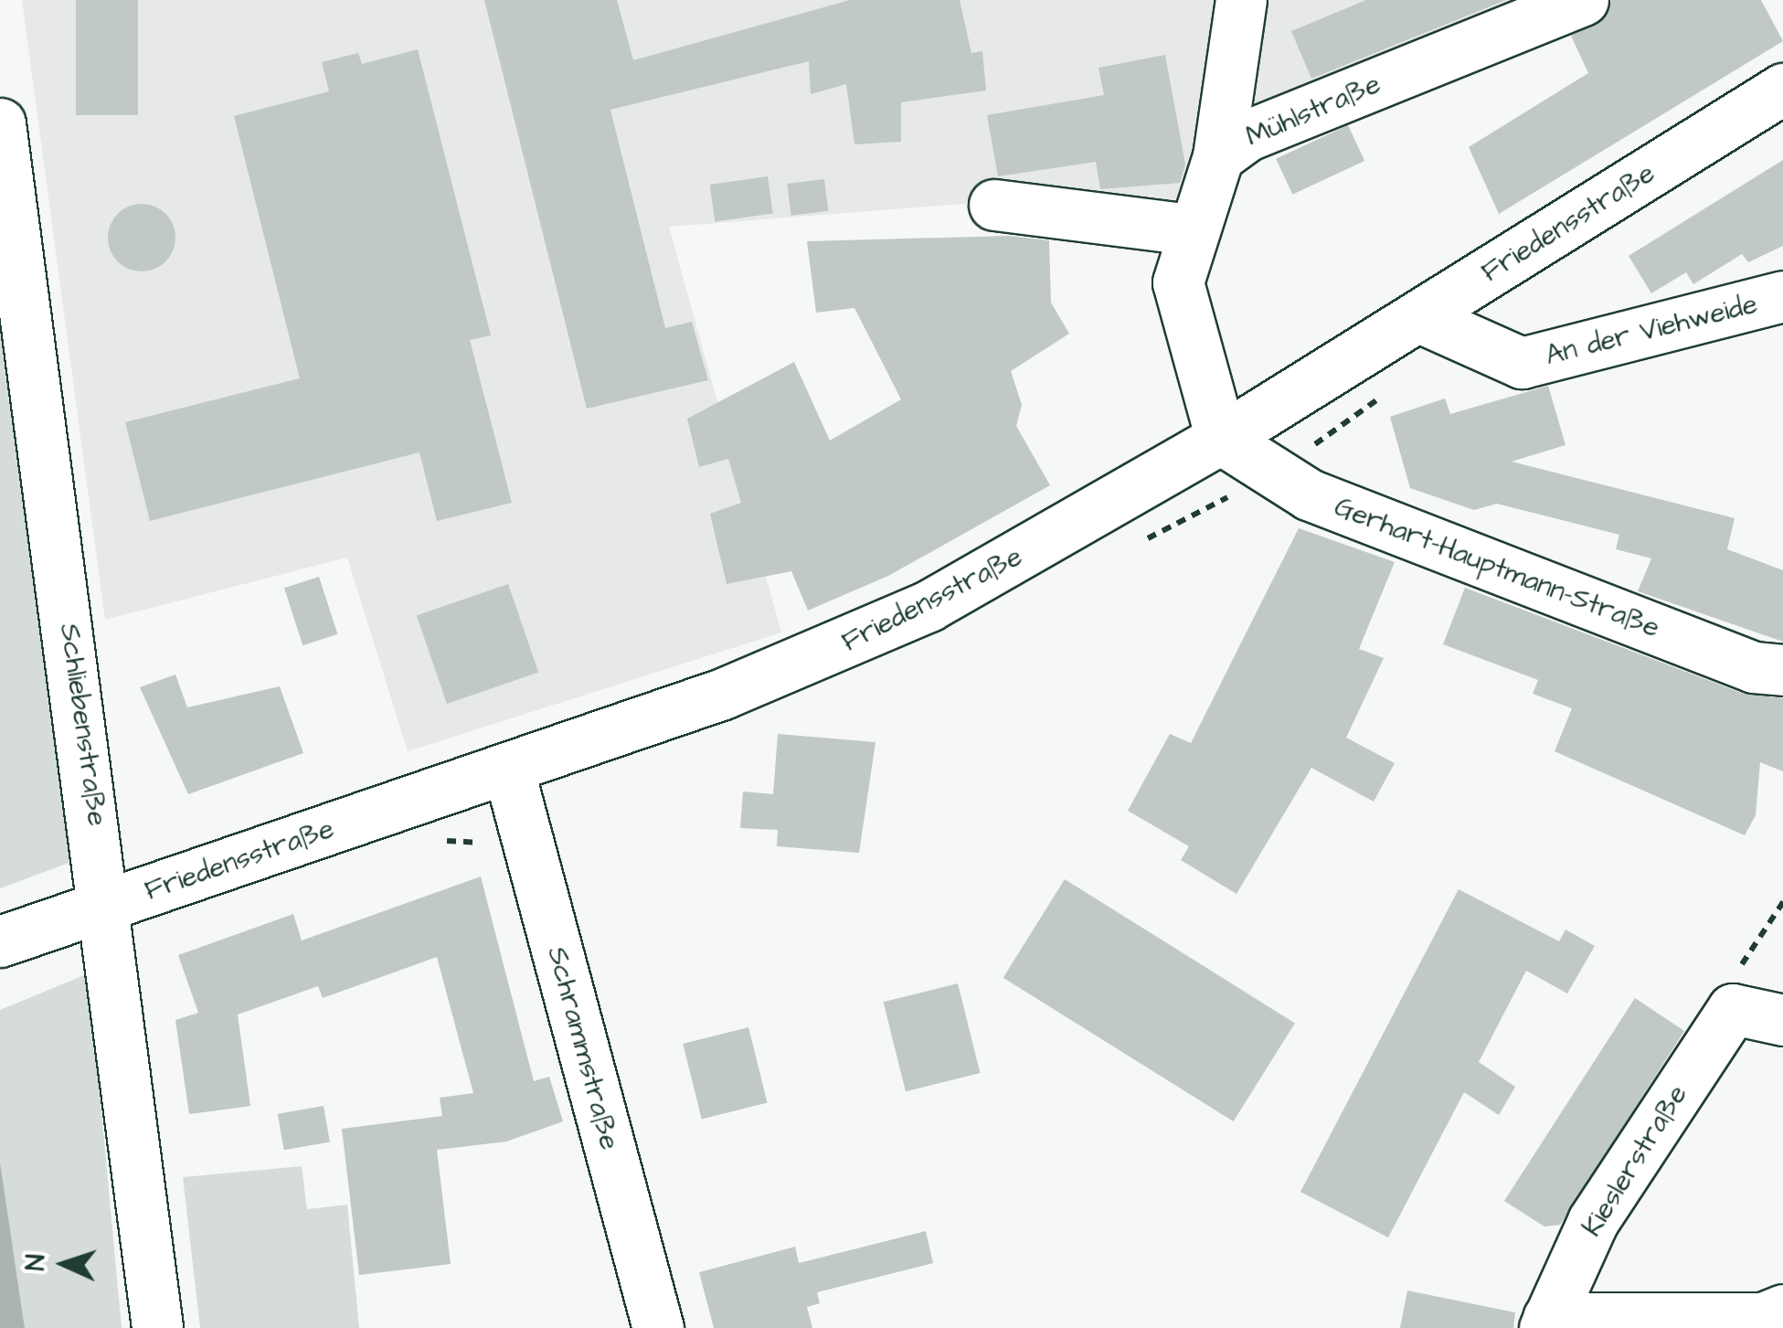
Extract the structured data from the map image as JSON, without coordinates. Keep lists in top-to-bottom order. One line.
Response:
{"streets":{"street":["Mühlstraße","Friedensstraße","An der Viehweide","Gerhart-Hauptmann-Straße","Schliebenstraße","Schrammstraße","Kieslerstraße"]},"crossings":[["Mühlstraße","Friedensstraße"],["Mühlstraße","Gerhart-Hauptmann-Straße"],["Friedensstraße","An der Viehweide"],["Friedensstraße","Gerhart-Hauptmann-Straße"],["Friedensstraße","Schliebenstraße"],["Friedensstraße","Schrammstraße"]],"north":"left"}
